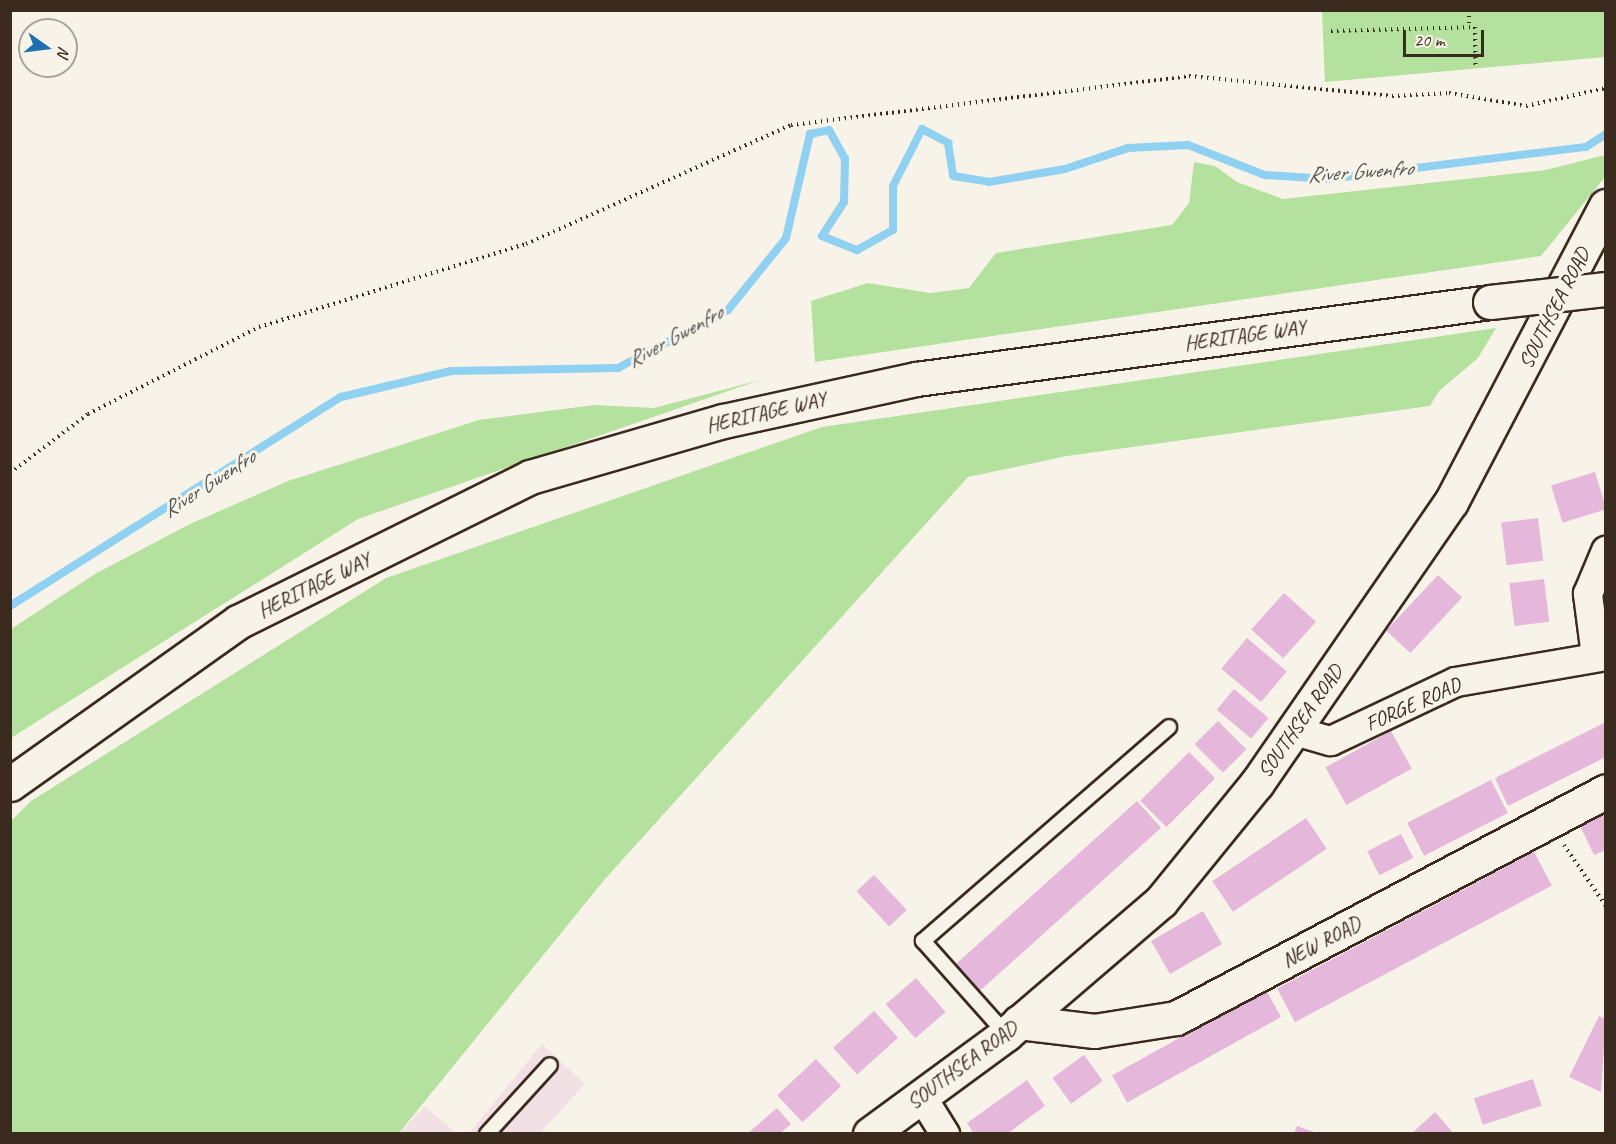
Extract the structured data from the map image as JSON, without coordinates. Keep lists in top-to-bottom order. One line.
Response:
{"streets":{"street":["SOUTHSEA ROAD","HERITAGE WAY","FORGE ROAD","NEW ROAD"]},"crossings":[["SOUTHSEA ROAD","FORGE ROAD"],["SOUTHSEA ROAD","NEW ROAD"]],"water":["River Gwenfro"],"scale_bar":"20 m","north":"right"}
